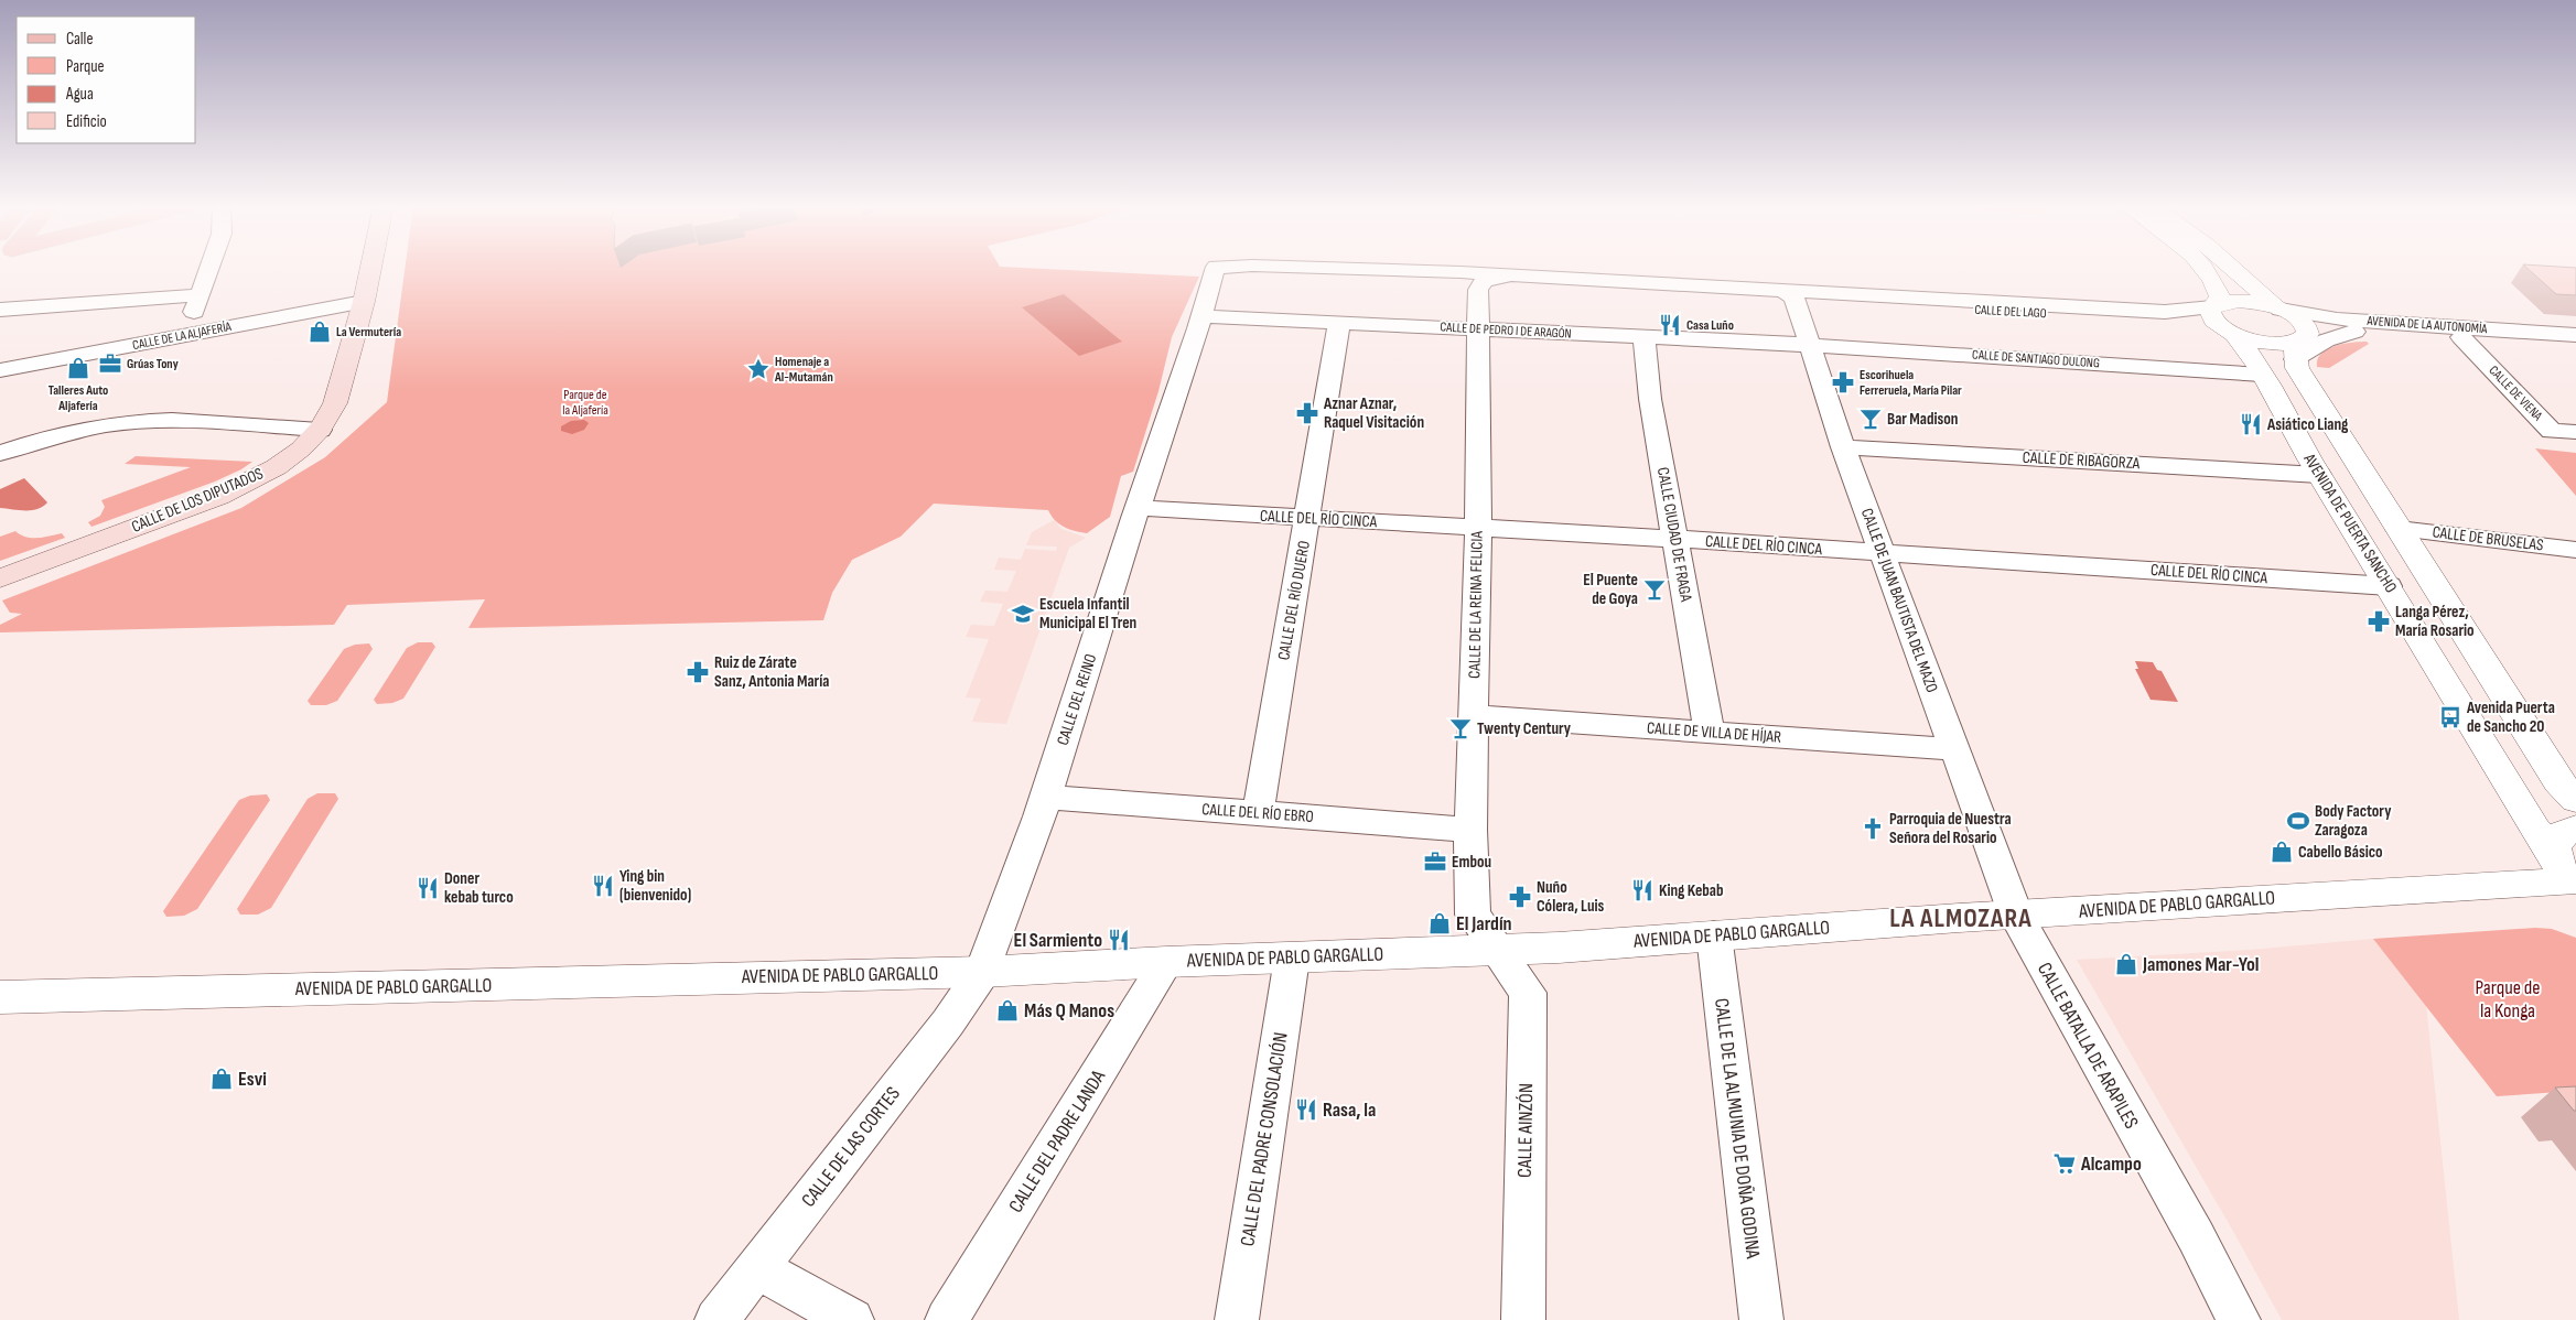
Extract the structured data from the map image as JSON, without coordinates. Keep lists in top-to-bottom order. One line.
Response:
{"streets":{"main road":["CALLE DE LOS DIPUTADOS"],"street":["CALLE DEL LAGO","AVENIDA DE LA AUTONOMÍA","CALLE DE PEDRO I DE ARAGÓN","CALLE DE LA ALJAFERÍA","CALLE DE SANTIAGO DULONG","CALLE DE VIENA","CALLE DE RIBAGORZA","CALLE DEL RÍO CINCA","AVENIDA DE PUERTA SANCHO","CALLE CIUDAD DE FRAGA","CALLE DE BRUSELAS","CALLE DEL RÍO DUERO","CALLE DE JUAN BAUTISTA DEL MAZO","CALLE DE LA REINA FELICIA","CALLE DEL REINO","CALLE DE VILLA DE HÍJAR","CALLE DEL RÍO EBRO","AVENIDA DE PABLO GARGALLO","CALLE BATALLA DE ARAPILES","CALLE DE LA ALMUNIA DE DOÑA GODINA","CALLE AINZÓN","CALLE DEL PADRE CONSOLACIÓN","CALLE DEL PADRE LANDA","CALLE DE LAS CORTES"]},"crossings":[["CALLE DEL LAGO","CALLE DE SANTIAGO DULONG"],["CALLE DEL LAGO","AVENIDA DE PUERTA SANCHO"],["CALLE DEL LAGO","CALLE DE JUAN BAUTISTA DEL MAZO"],["AVENIDA DE LA AUTONOMÍA","CALLE DE VIENA"],["CALLE DE PEDRO I DE ARAGÓN","CALLE DE SANTIAGO DULONG"],["CALLE DE PEDRO I DE ARAGÓN","CALLE CIUDAD DE FRAGA"],["CALLE DE PEDRO I DE ARAGÓN","CALLE DEL RÍO DUERO"],["CALLE DE PEDRO I DE ARAGÓN","CALLE DE JUAN BAUTISTA DEL MAZO"],["CALLE DE PEDRO I DE ARAGÓN","CALLE DE LA REINA FELICIA"],["CALLE DE PEDRO I DE ARAGÓN","CALLE DEL REINO"],["CALLE DE LA ALJAFERÍA","CALLE DE LOS DIPUTADOS"],["CALLE DE SANTIAGO DULONG","AVENIDA DE PUERTA SANCHO"],["CALLE DE SANTIAGO DULONG","CALLE DE JUAN BAUTISTA DEL MAZO"],["CALLE DE RIBAGORZA","AVENIDA DE PUERTA SANCHO"],["CALLE DE RIBAGORZA","CALLE DE JUAN BAUTISTA DEL MAZO"],["CALLE DEL RÍO CINCA","AVENIDA DE PUERTA SANCHO"],["CALLE DEL RÍO CINCA","CALLE CIUDAD DE FRAGA"],["CALLE DEL RÍO CINCA","CALLE DEL RÍO DUERO"],["CALLE DEL RÍO CINCA","CALLE DE JUAN BAUTISTA DEL MAZO"],["CALLE DEL RÍO CINCA","CALLE DE LA REINA FELICIA"],["CALLE DEL RÍO CINCA","CALLE DEL REINO"],["AVENIDA DE PUERTA SANCHO","AVENIDA DE PABLO GARGALLO"],["CALLE CIUDAD DE FRAGA","CALLE DE VILLA DE HÍJAR"],["CALLE DEL RÍO DUERO","CALLE DEL RÍO EBRO"],["CALLE DE JUAN BAUTISTA DEL MAZO","CALLE DE VILLA DE HÍJAR"],["CALLE DE JUAN BAUTISTA DEL MAZO","AVENIDA DE PABLO GARGALLO"],["CALLE DE JUAN BAUTISTA DEL MAZO","CALLE BATALLA DE ARAPILES"],["CALLE DE LA REINA FELICIA","CALLE DE VILLA DE HÍJAR"],["CALLE DE LA REINA FELICIA","CALLE DEL RÍO EBRO"],["CALLE DE LA REINA FELICIA","AVENIDA DE PABLO GARGALLO"],["CALLE DE LA REINA FELICIA","CALLE AINZÓN"],["CALLE DEL REINO","CALLE DEL RÍO EBRO"],["CALLE DEL REINO","AVENIDA DE PABLO GARGALLO"],["CALLE DEL REINO","CALLE DE LAS CORTES"],["AVENIDA DE PABLO GARGALLO","CALLE BATALLA DE ARAPILES"],["AVENIDA DE PABLO GARGALLO","CALLE DE LA ALMUNIA DE DOÑA GODINA"],["AVENIDA DE PABLO GARGALLO","CALLE AINZÓN"],["AVENIDA DE PABLO GARGALLO","CALLE DEL PADRE CONSOLACIÓN"],["AVENIDA DE PABLO GARGALLO","CALLE DEL PADRE LANDA"],["AVENIDA DE PABLO GARGALLO","CALLE DE LAS CORTES"]],"districts":["LA ALMOZARA"],"parks":["Parque de la Aljafería","Parque de la Konga"],"places":{"restaurant":["Casa Luño","Asiático Liang","Ying bin (bienvenido)","Doner kebab turco","King Kebab","El Sarmiento","Rasa, la"],"shop":["La Vermutería","Talleres Auto Aljafería","Cabello Básico","El Jardín","Jamones Mar-Yol","Más Q Manos","Esvi"],"office":["Grúas Tony","Embou"],"place":["Homenaje a Al-Mutamán"],"pharmacy":["Escorihuela Ferreruela, María Pilar","Aznar Aznar, Raquel Visitación","Langa Pérez, María Rosario","Ruiz de Zárate Sanz, Antonia María","Nuño Cólera, Luis"],"bar":["Bar Madison","El Puente de Goya","Twenty Century"],"school or university":["Escuela Infantil Municipal El Tren"],"bus stop":["Avenida Puerta de Sancho 20"],"sports":["Body Factory Zaragoza"],"church":["Parroquia de Nuestra Señora del Rosario"],"supermarket":["Alcampo"]},"legend":["Calle","Parque","Agua","Edificio"]}
